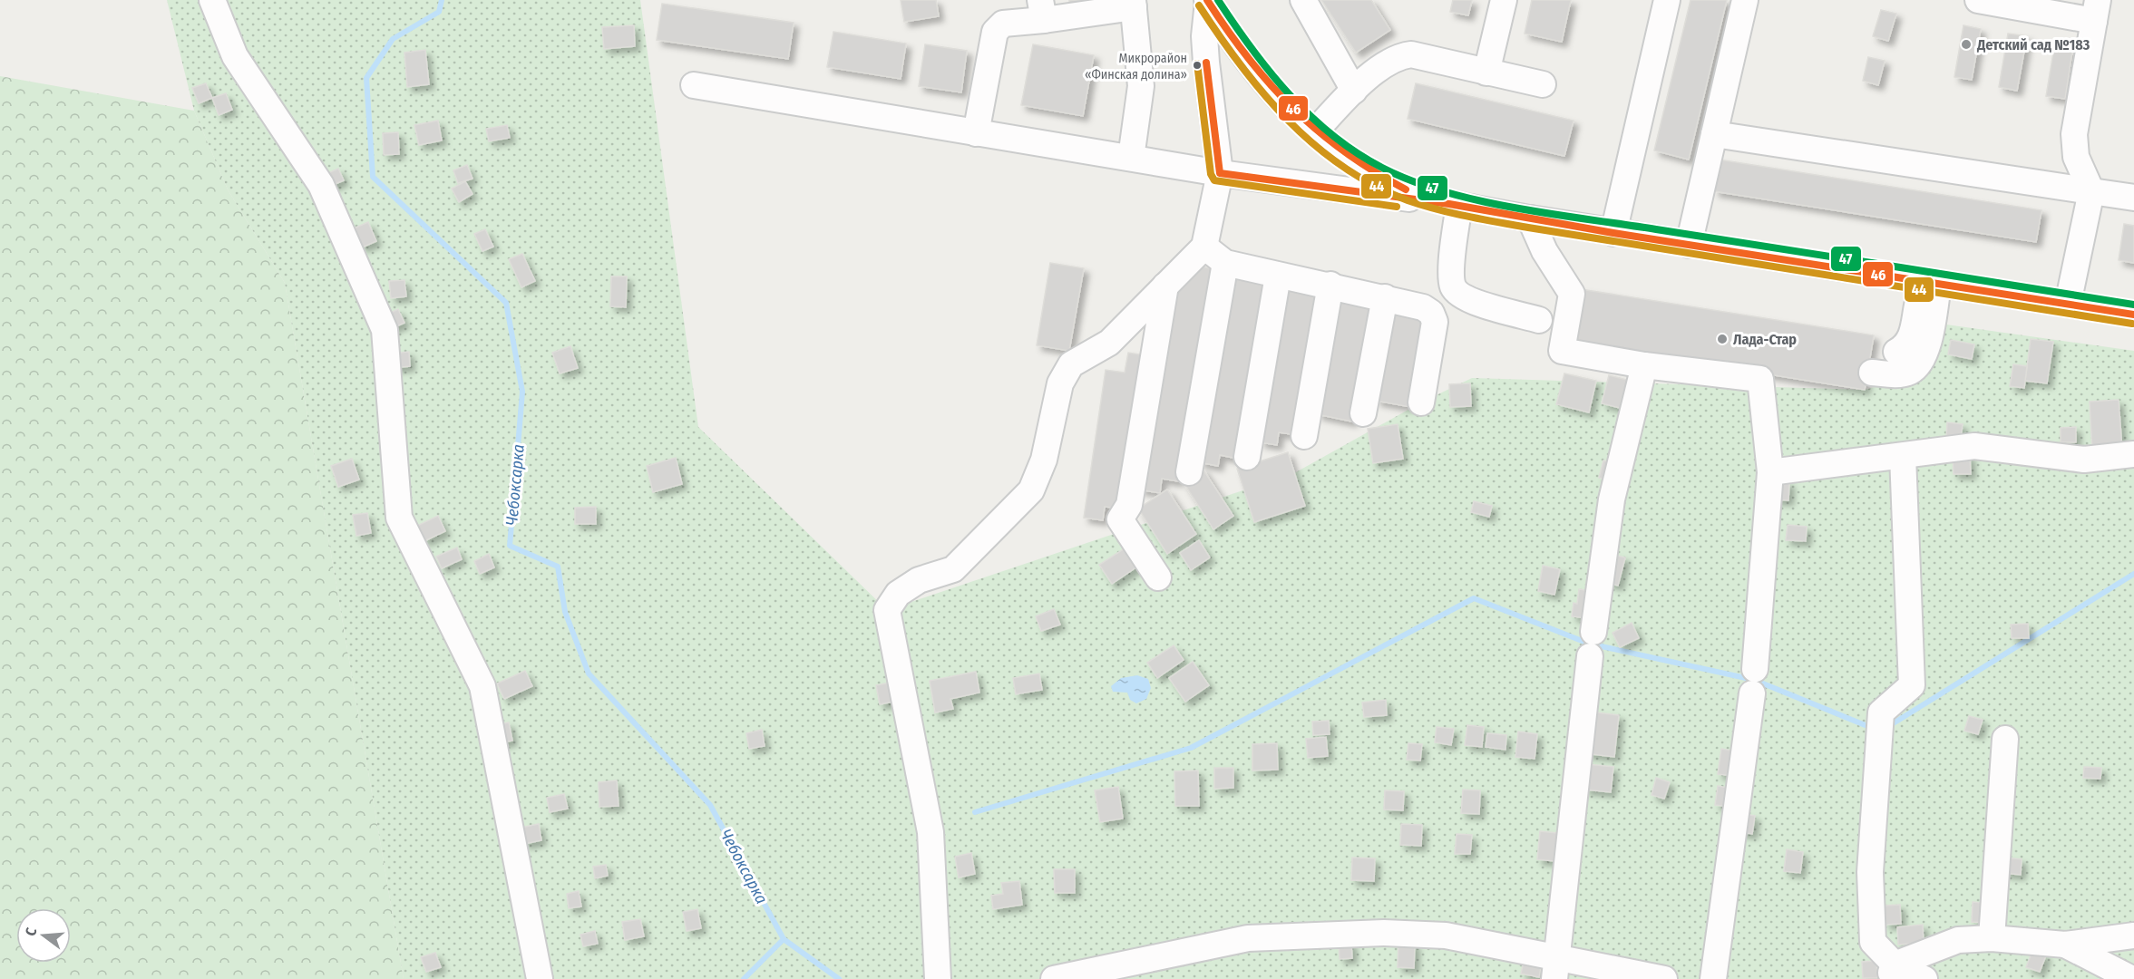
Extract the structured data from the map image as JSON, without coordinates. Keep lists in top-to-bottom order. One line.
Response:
{"water":["Чебоксарка"],"places":["Детский сад №183","Микрорайон «Финская долина»","Лада-Стар"],"lines":["transit line 46","transit line 47","transit line 44"],"north":"left"}
